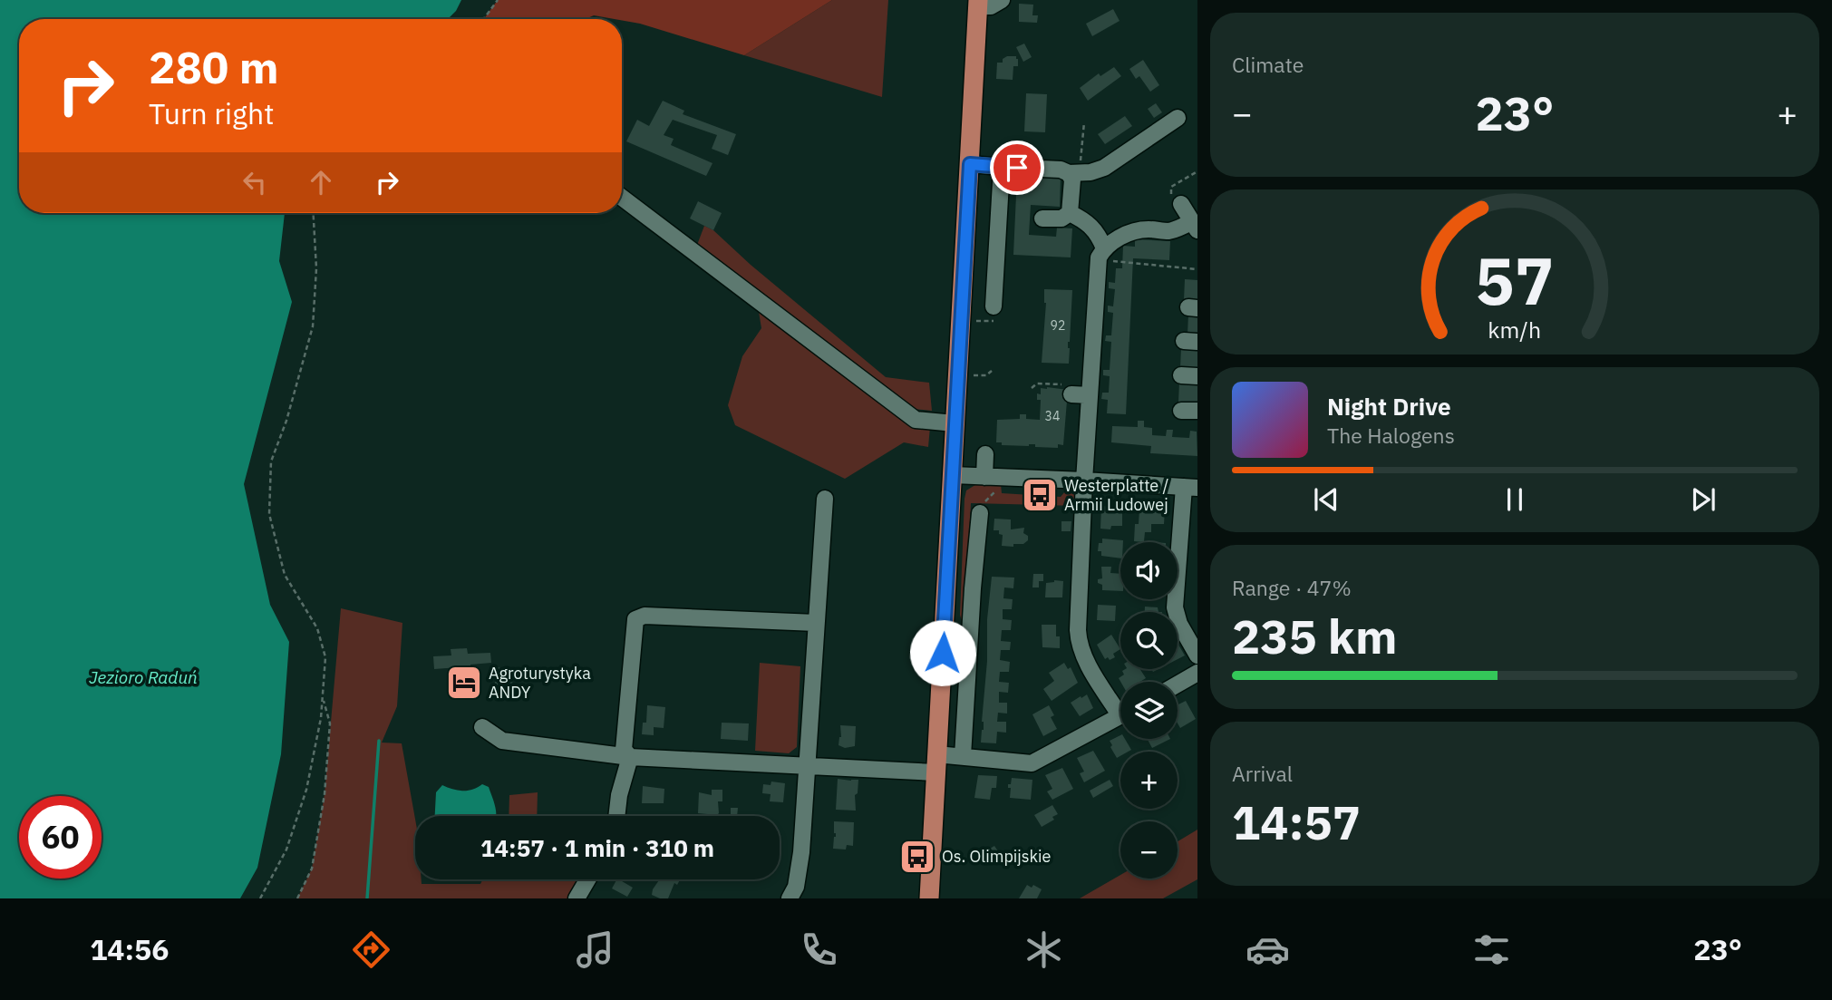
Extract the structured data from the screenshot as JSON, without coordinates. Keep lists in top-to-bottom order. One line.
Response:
{"water":["Jezioro Raduń"],"places":{"bus stop":["Westerplatte / Armii Ludowej","Os. Olimpijskie"],"hotel":["Agroturystyka ANDY"]},"house_numbers":["92","34"],"page":{"tile":["Climate",["Range · 47%","235 km"],["Arrival","14:57"]],"turn":["280 m","Turn right"],"heat":["−","23°","+"],"song":["Night Drive","The Halogens"],"map_buttons":["+","−"],"limit":"60","trip":"14:57 · 1 min · 310 m","tabs":["14:56","23°"],"gauge":["57","km/h"]}}
